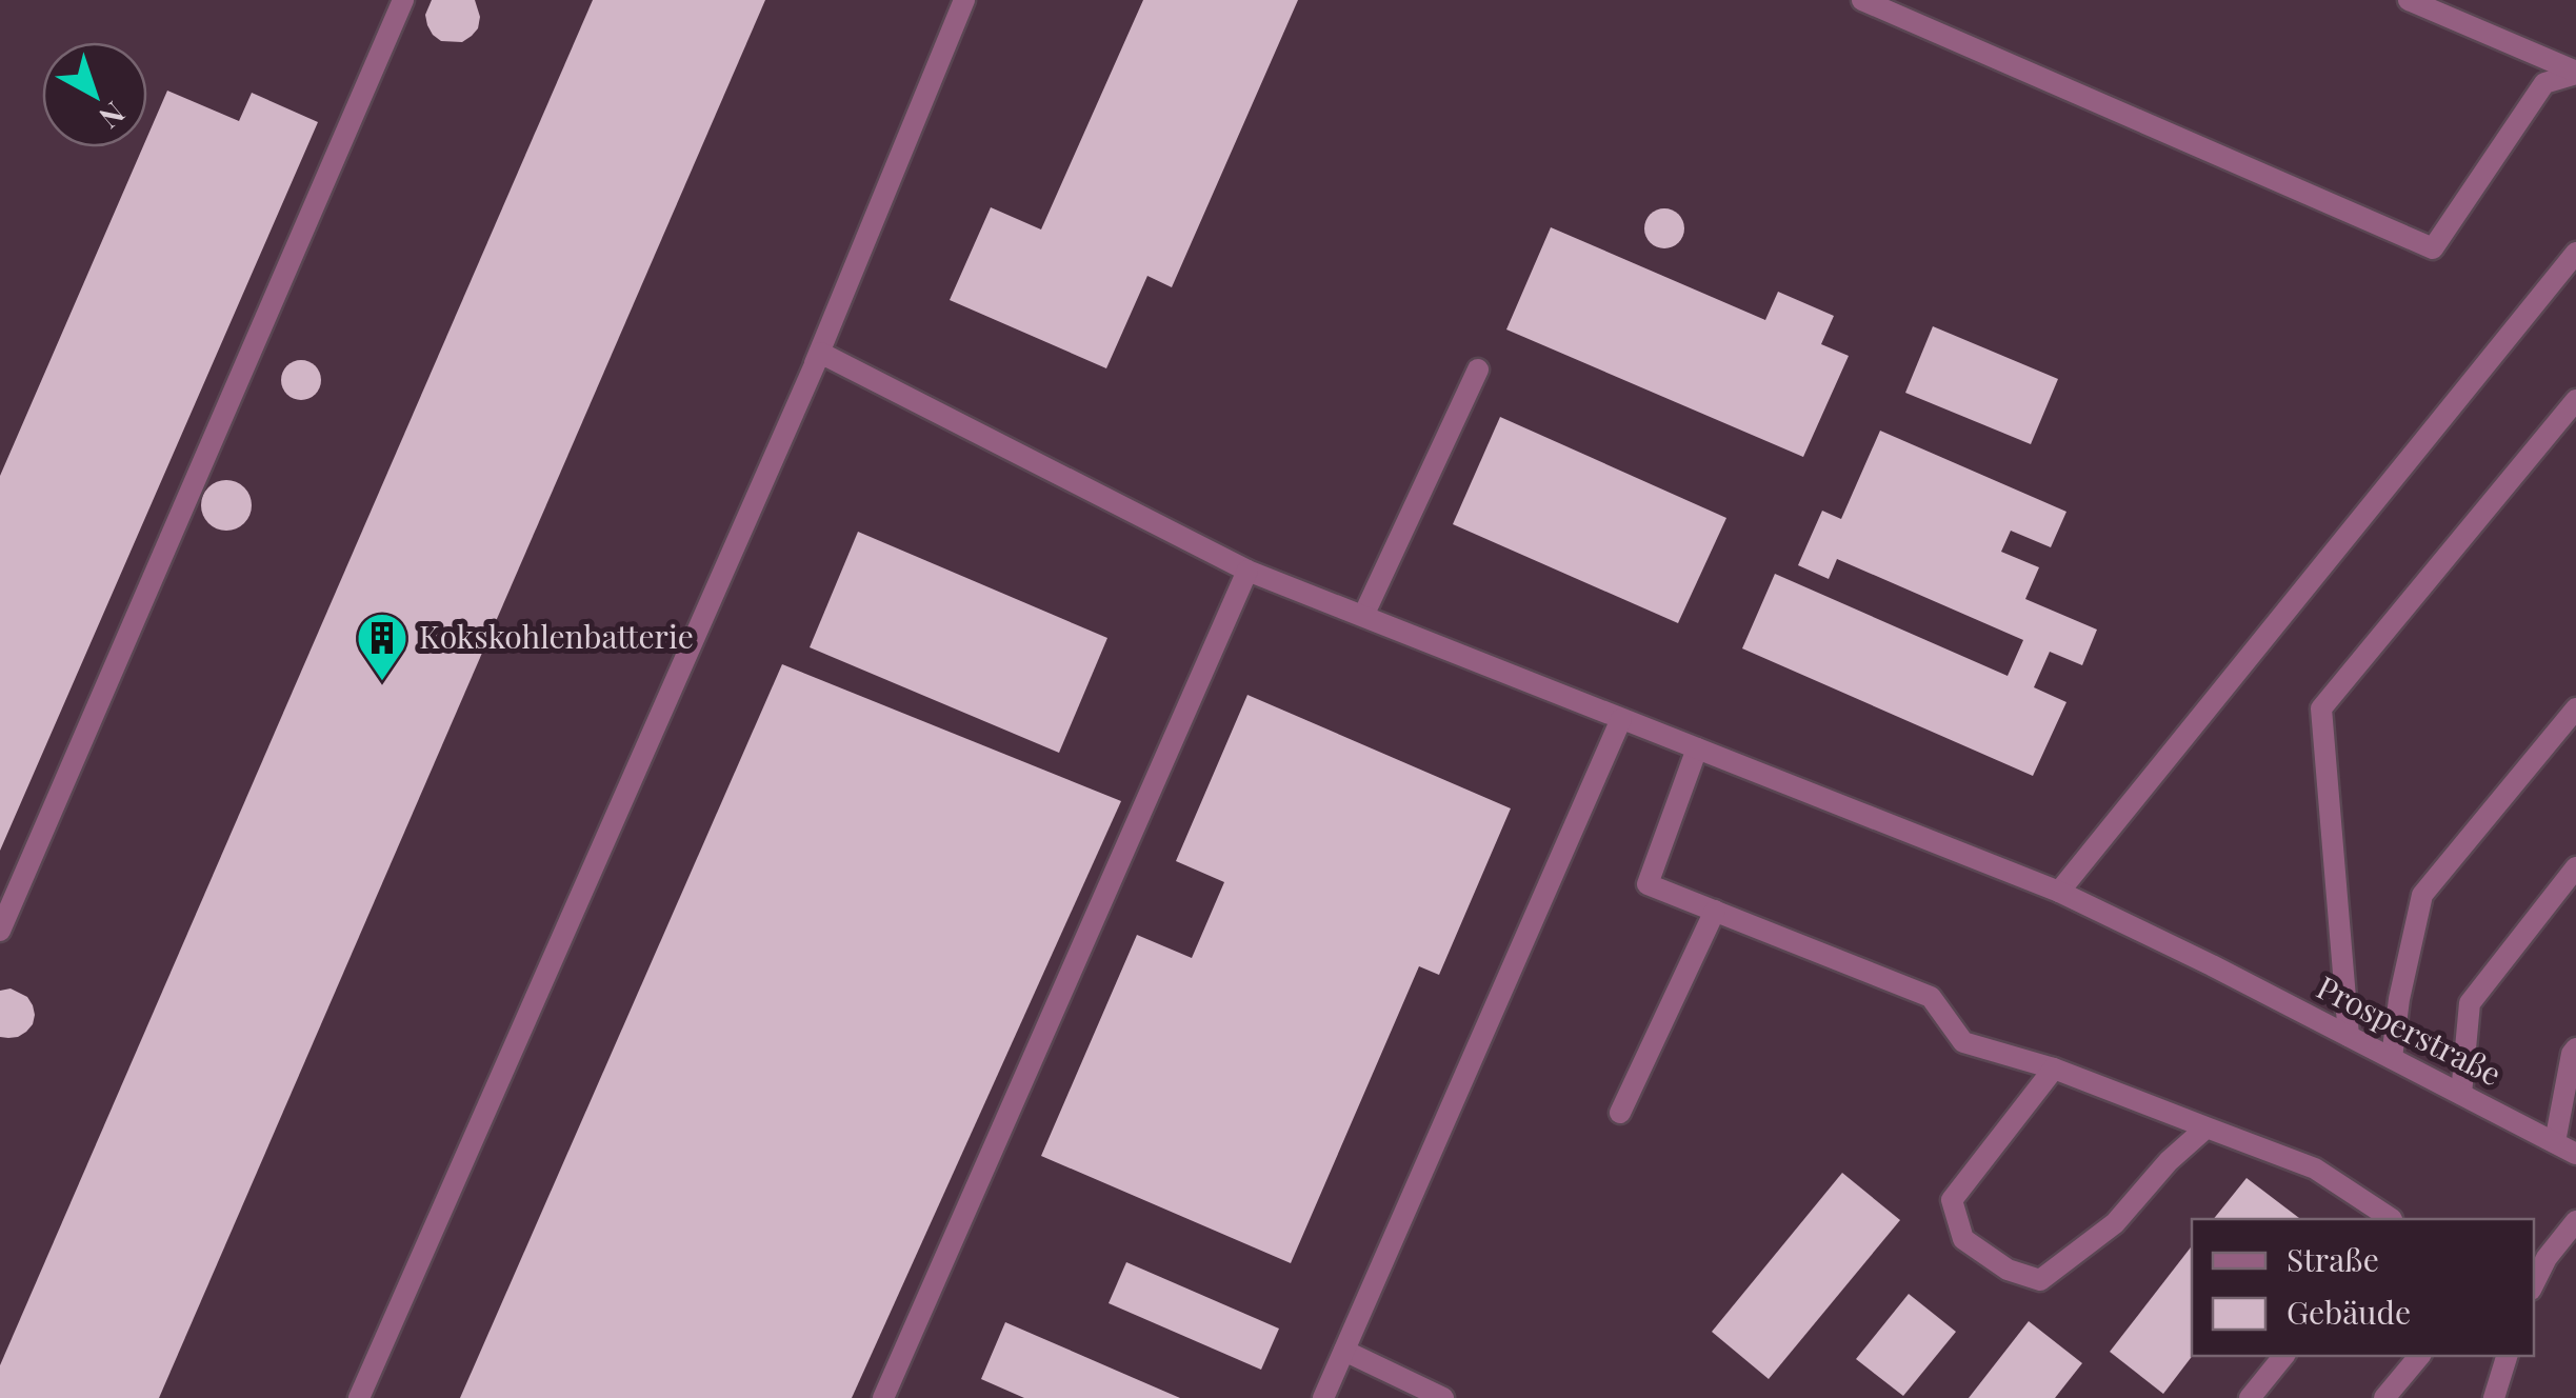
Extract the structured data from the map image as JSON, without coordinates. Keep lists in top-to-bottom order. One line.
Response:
{"streets":{"street":["Prosperstraße"]},"places":{"building":["Kokskohlenbatterie"]},"legend":["Straße","Gebäude"],"north":"bottom right"}
